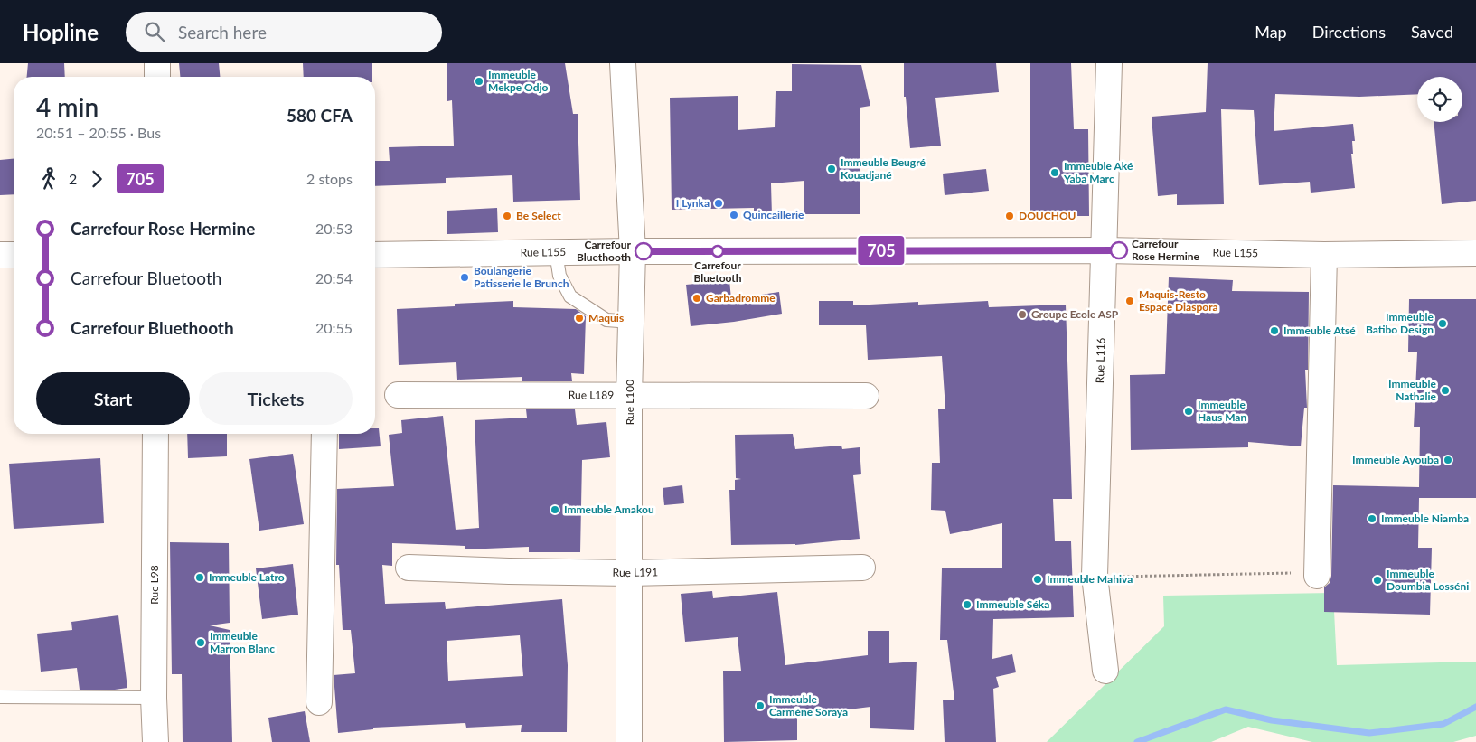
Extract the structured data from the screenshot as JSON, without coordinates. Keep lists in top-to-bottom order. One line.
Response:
{"streets":{"street":["Rue L155","Rue L116","Rue L189","Rue L100","Rue L191","Rue L98"]},"crossings":[["Rue L155","Rue L116"],["Rue L155","Rue L100"],["Rue L189","Rue L100"],["Rue L100","Rue L191"]],"places":["Immeuble Mekpe Odjo","Immeuble Beugré Kouadjané","Immeuble Aké Yaba Marc","I Lynka","Quincaillerie","Be Select","DOUCHOU","Carrefour Rose Hermine","Carrefour Bluethooth","Carrefour Bluetooth","Boulangerie Patisserie le Brunch","Garbadromme","Maquis-Resto Espace Diaspora","Groupe Ecole ASP","Maquis","Immeuble Batibo Design","Immeuble Atsé","Immeuble Nathalie","Immeuble Haus Man","Immeuble Ayouba","Immeuble Amakou","Immeuble Niamba","Immeuble Latro","Immeuble Mahiva","Immeuble Doumbia Losséni","Immeuble Séka","Immeuble Marron Blanc","Immeuble Carmène Soraya"],"lines":["bus line 705"],"page":{"header":"Hopline","search":"Search here","nav":["Map","Directions","Saved"],"on_map":"705","heading":["4 min","20:51 – 20:55 · Bus","580 CFA"],"legs":["2","705","2 stops"],"list":[{"name":"Carrefour Rose Hermine","value":"20:53"},{"name":"Carrefour Bluetooth","value":"20:54"},{"name":"Carrefour Bluethooth","value":"20:55"}],"buttons":["Start","Tickets"]}}
